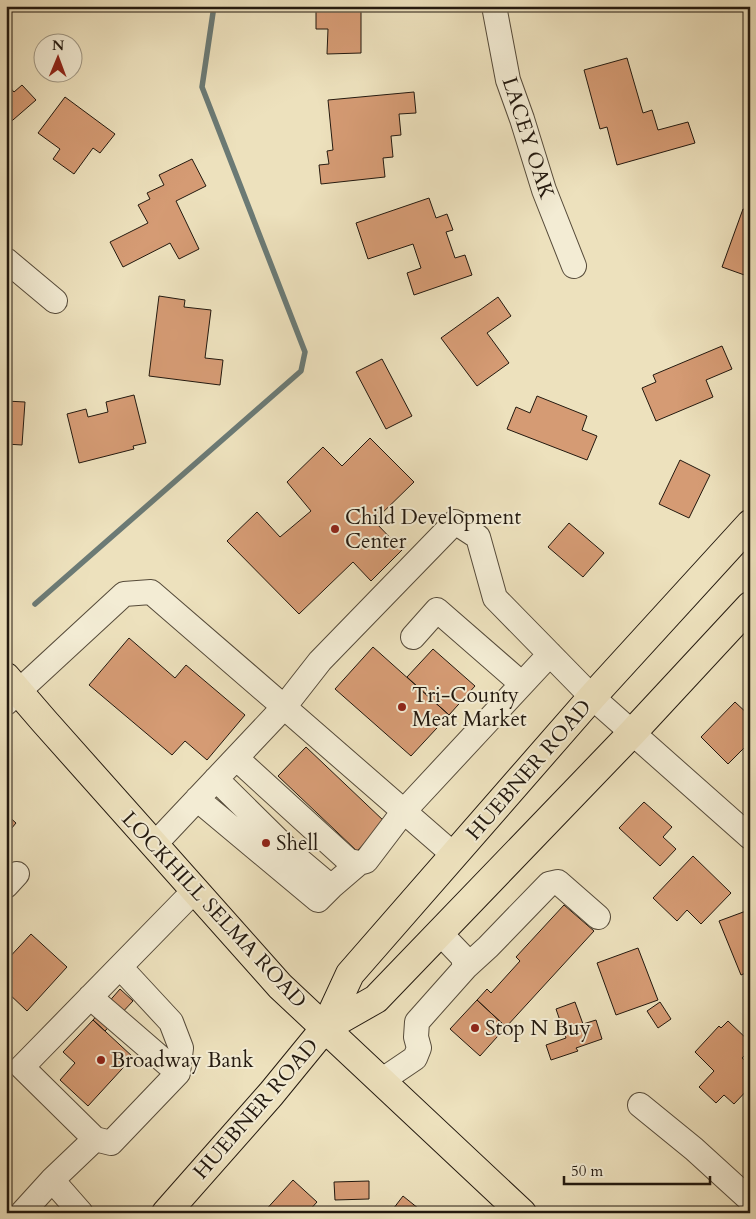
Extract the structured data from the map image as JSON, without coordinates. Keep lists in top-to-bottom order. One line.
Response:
{"streets":{"main road":["HUEBNER ROAD","LOCKHILL SELMA ROAD"],"street":["LACEY OAK"]},"crossings":[["HUEBNER ROAD","LOCKHILL SELMA ROAD"]],"places":["Child Development Center","Tri-County Meat Market","Shell","Stop N Buy","Broadway Bank"],"scale_bar":"50 m","north":"top"}
